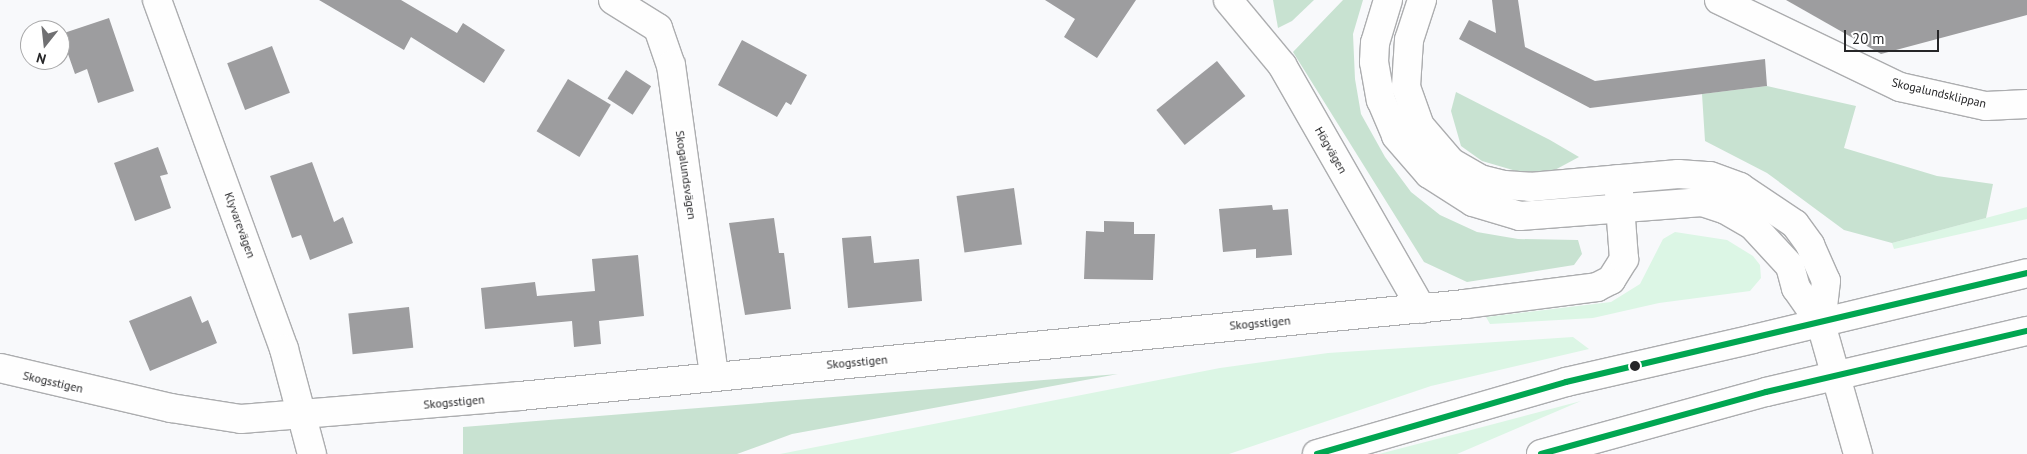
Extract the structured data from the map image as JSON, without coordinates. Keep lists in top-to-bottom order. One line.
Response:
{"streets":{"main road":["Skogalundsklippan","Högvägen","Skogalundsvägen","Klyvarevägen","Skogsstigen"]},"crossings":[["Högvägen","Skogsstigen"],["Skogalundsvägen","Skogsstigen"],["Klyvarevägen","Skogsstigen"]],"scale_bar":"20 m","north":"bottom"}
